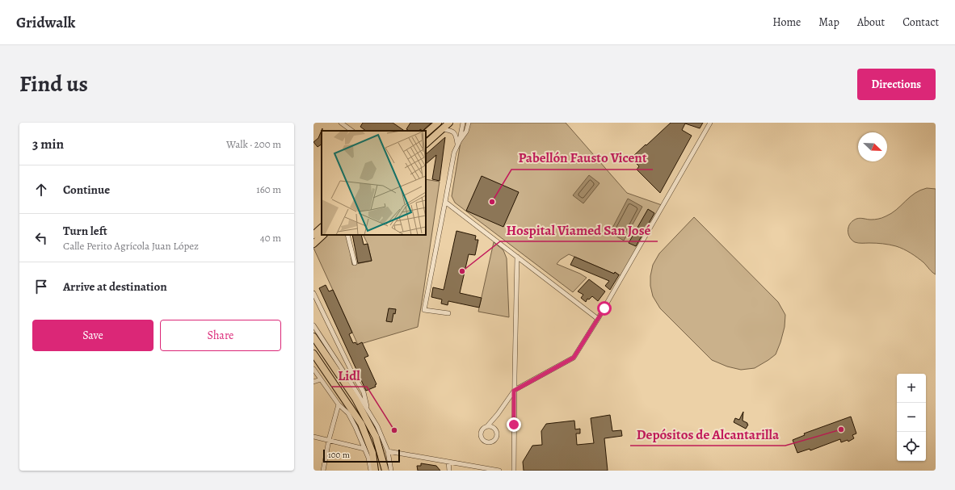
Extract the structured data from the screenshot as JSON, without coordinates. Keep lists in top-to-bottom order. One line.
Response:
{"places":["Pabellón Fausto Vicent","Hospital Viamed San José","Depósitos de Alcantarilla","Lidl"],"scale_bar":"100 m","north":"bottom right","page":{"header":"Gridwalk","nav":["Home","Map","About","Contact"],"title":"Find us","buttons":["Directions",["Save","Share"]],"heading":["3 min","Walk · 200 m"],"list":[["Continue","160 m"],["Turn left","Calle Perito Agrícola Juan López","40 m"],"Arrive at destination"],"map_buttons":["+","−"],"scale":"100 m"}}
